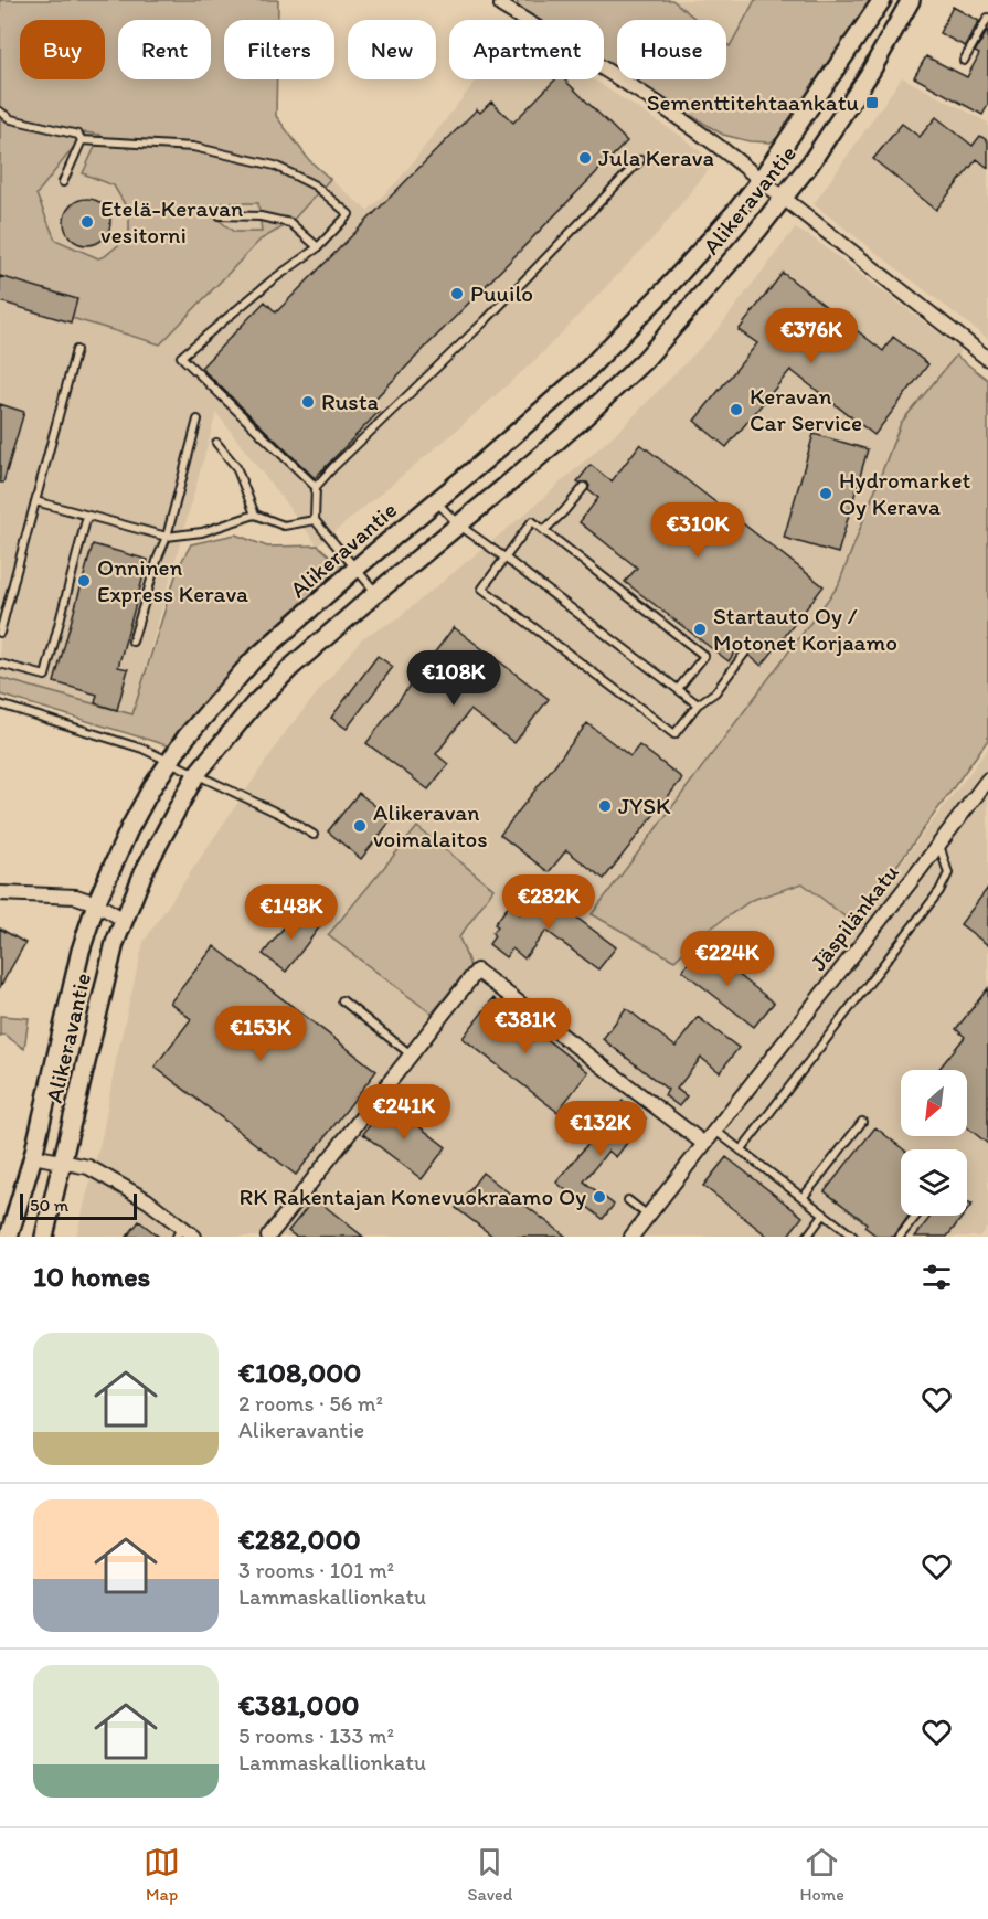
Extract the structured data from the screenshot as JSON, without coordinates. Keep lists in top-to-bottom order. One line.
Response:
{"streets":{"street":["Alikeravantie","Jäspilänkatu"]},"places":{"transit":["Sementtitehtaankatu"],"other":["Jula Kerava","Etelä-Keravan vesitorni","Puuilo","Rusta","Keravan Car Service","Hydromarket Oy Kerava","Onninen Express Kerava","Startauto Oy / Motonet Korjaamo","JYSK","Alikeravan voimalaitos","RK Rakentajan Konevuokraamo Oy"]},"scale_bar":"50 m","north":"bottom left","page":{"chip":["Buy","Rent","Filters","New","Apartment","House"],"price":["€376K","€310K","€108K","€282K","€148K","€224K","€381K","€153K","€241K","€132K"],"scale":"50 m","heading":"10 homes","list":[{"name":"€108,000","note":"2 rooms · 56 m² · Alikeravantie"},{"name":"€282,000","note":"3 rooms · 101 m² · Lammaskallionkatu"},{"name":"€381,000","note":"5 rooms · 133 m² · Lammaskallionkatu"}],"tabs":["Map","Saved","Home"]}}
